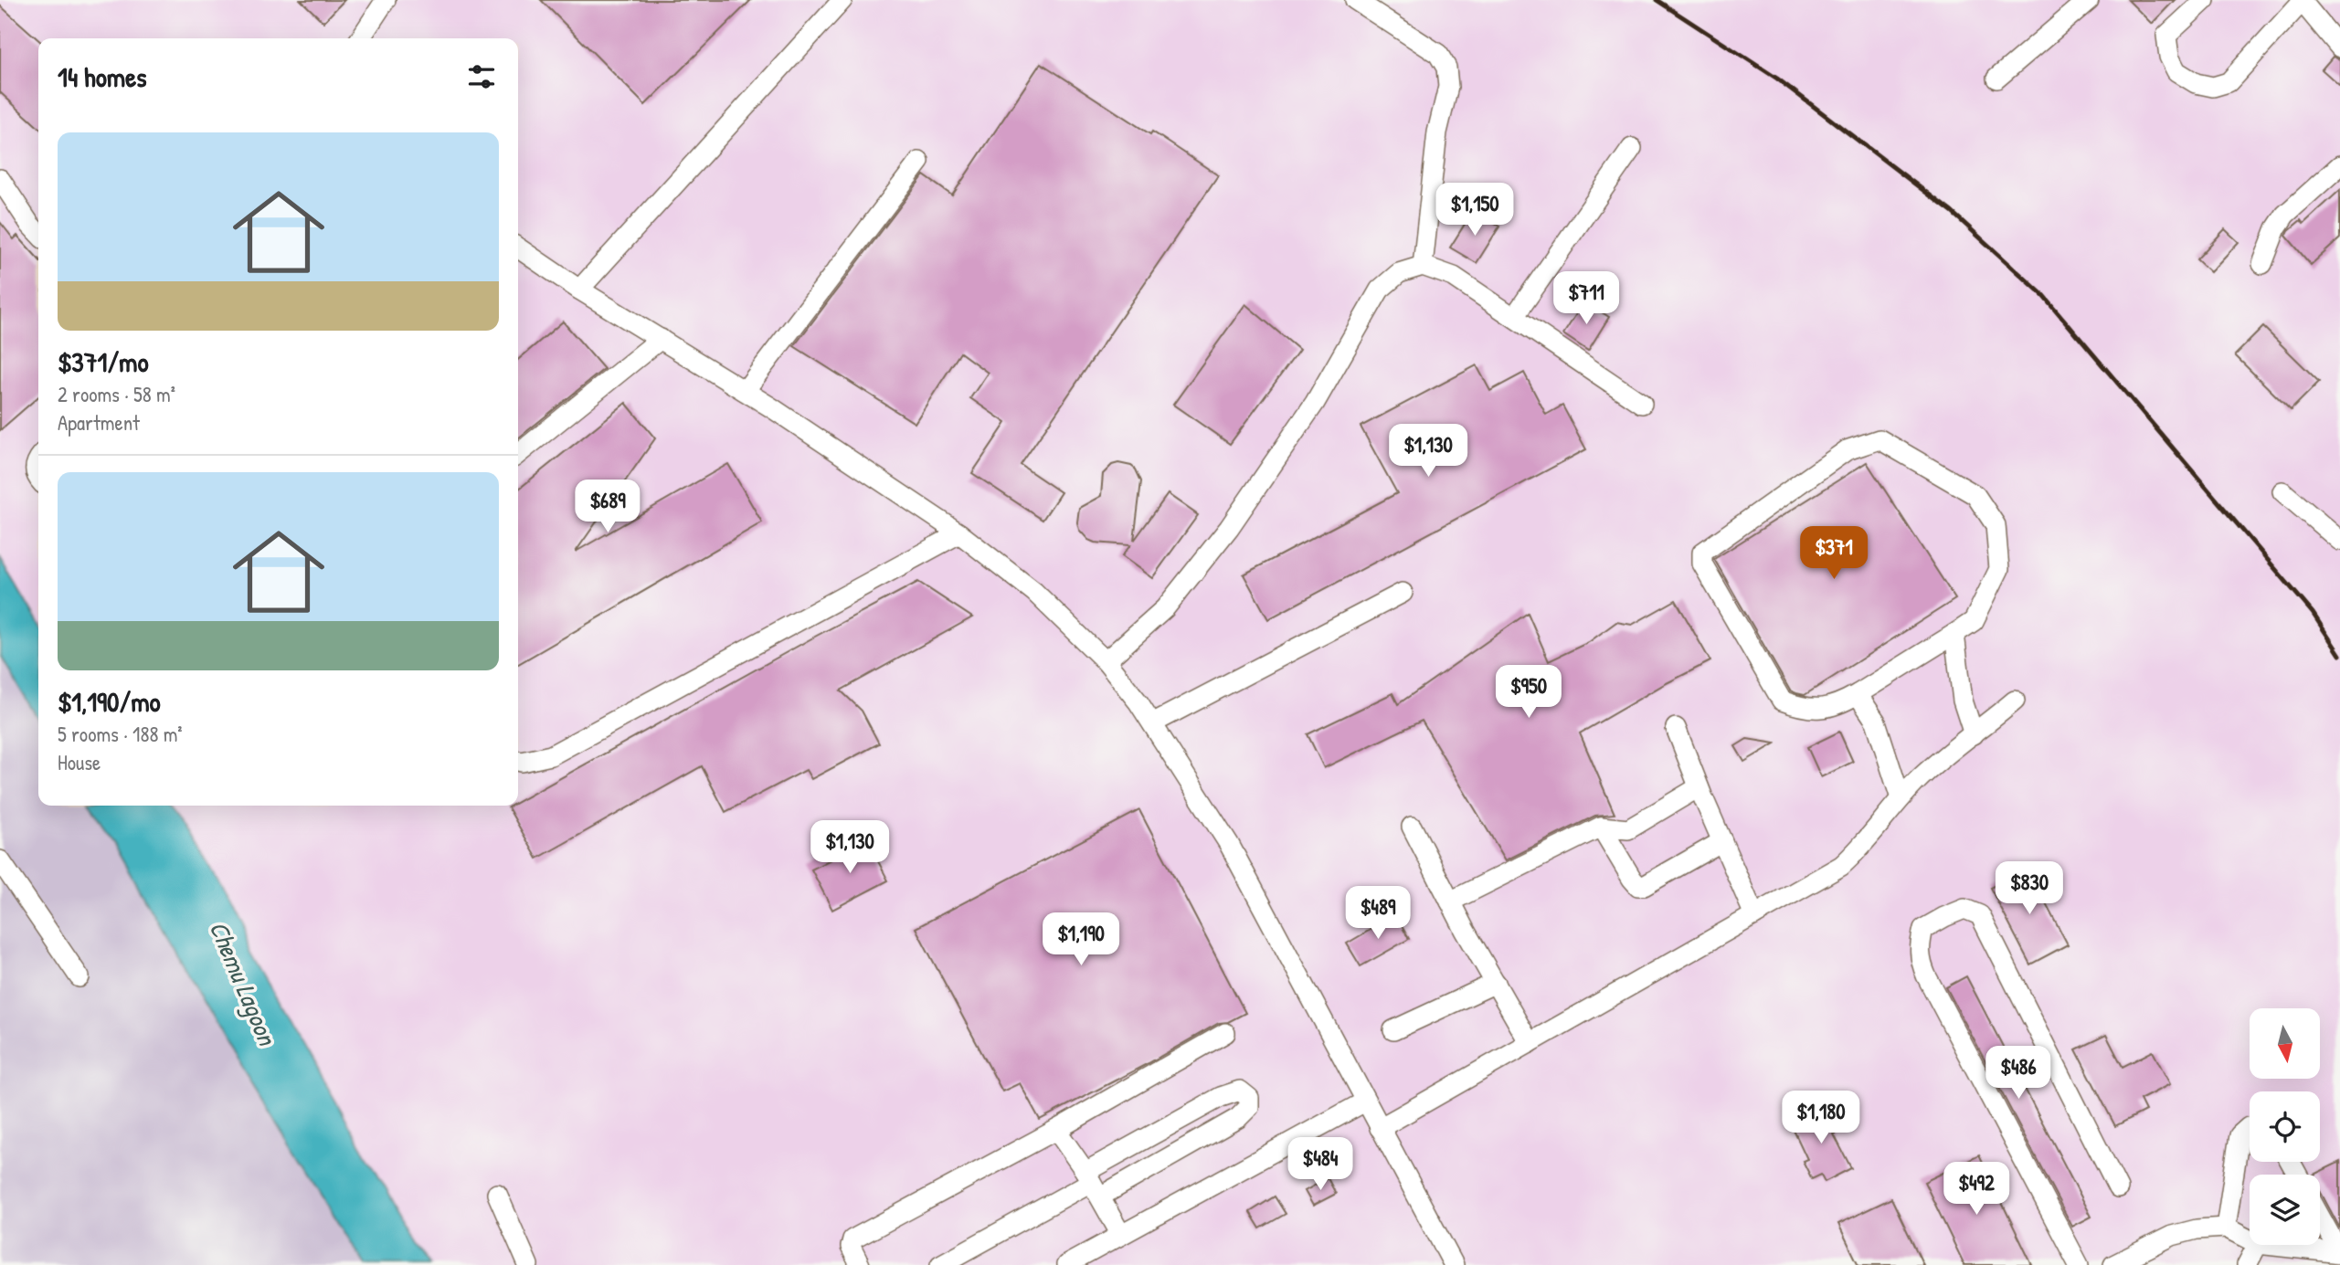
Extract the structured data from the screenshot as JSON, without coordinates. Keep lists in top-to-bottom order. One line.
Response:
{"water":["Chemu Lagoon"],"north":"bottom","page":{"heading":"14 homes","list":[{"name":"$371/mo","note":"2 rooms · 58 m² · Apartment"},{"name":"$1,190/mo","note":"5 rooms · 188 m² · House"}],"price":["$1,150","$711","$1,130","$689","$371","$950","$1,130","$830","$489","$1,190","$486","$1,180","$484","$492"]}}
